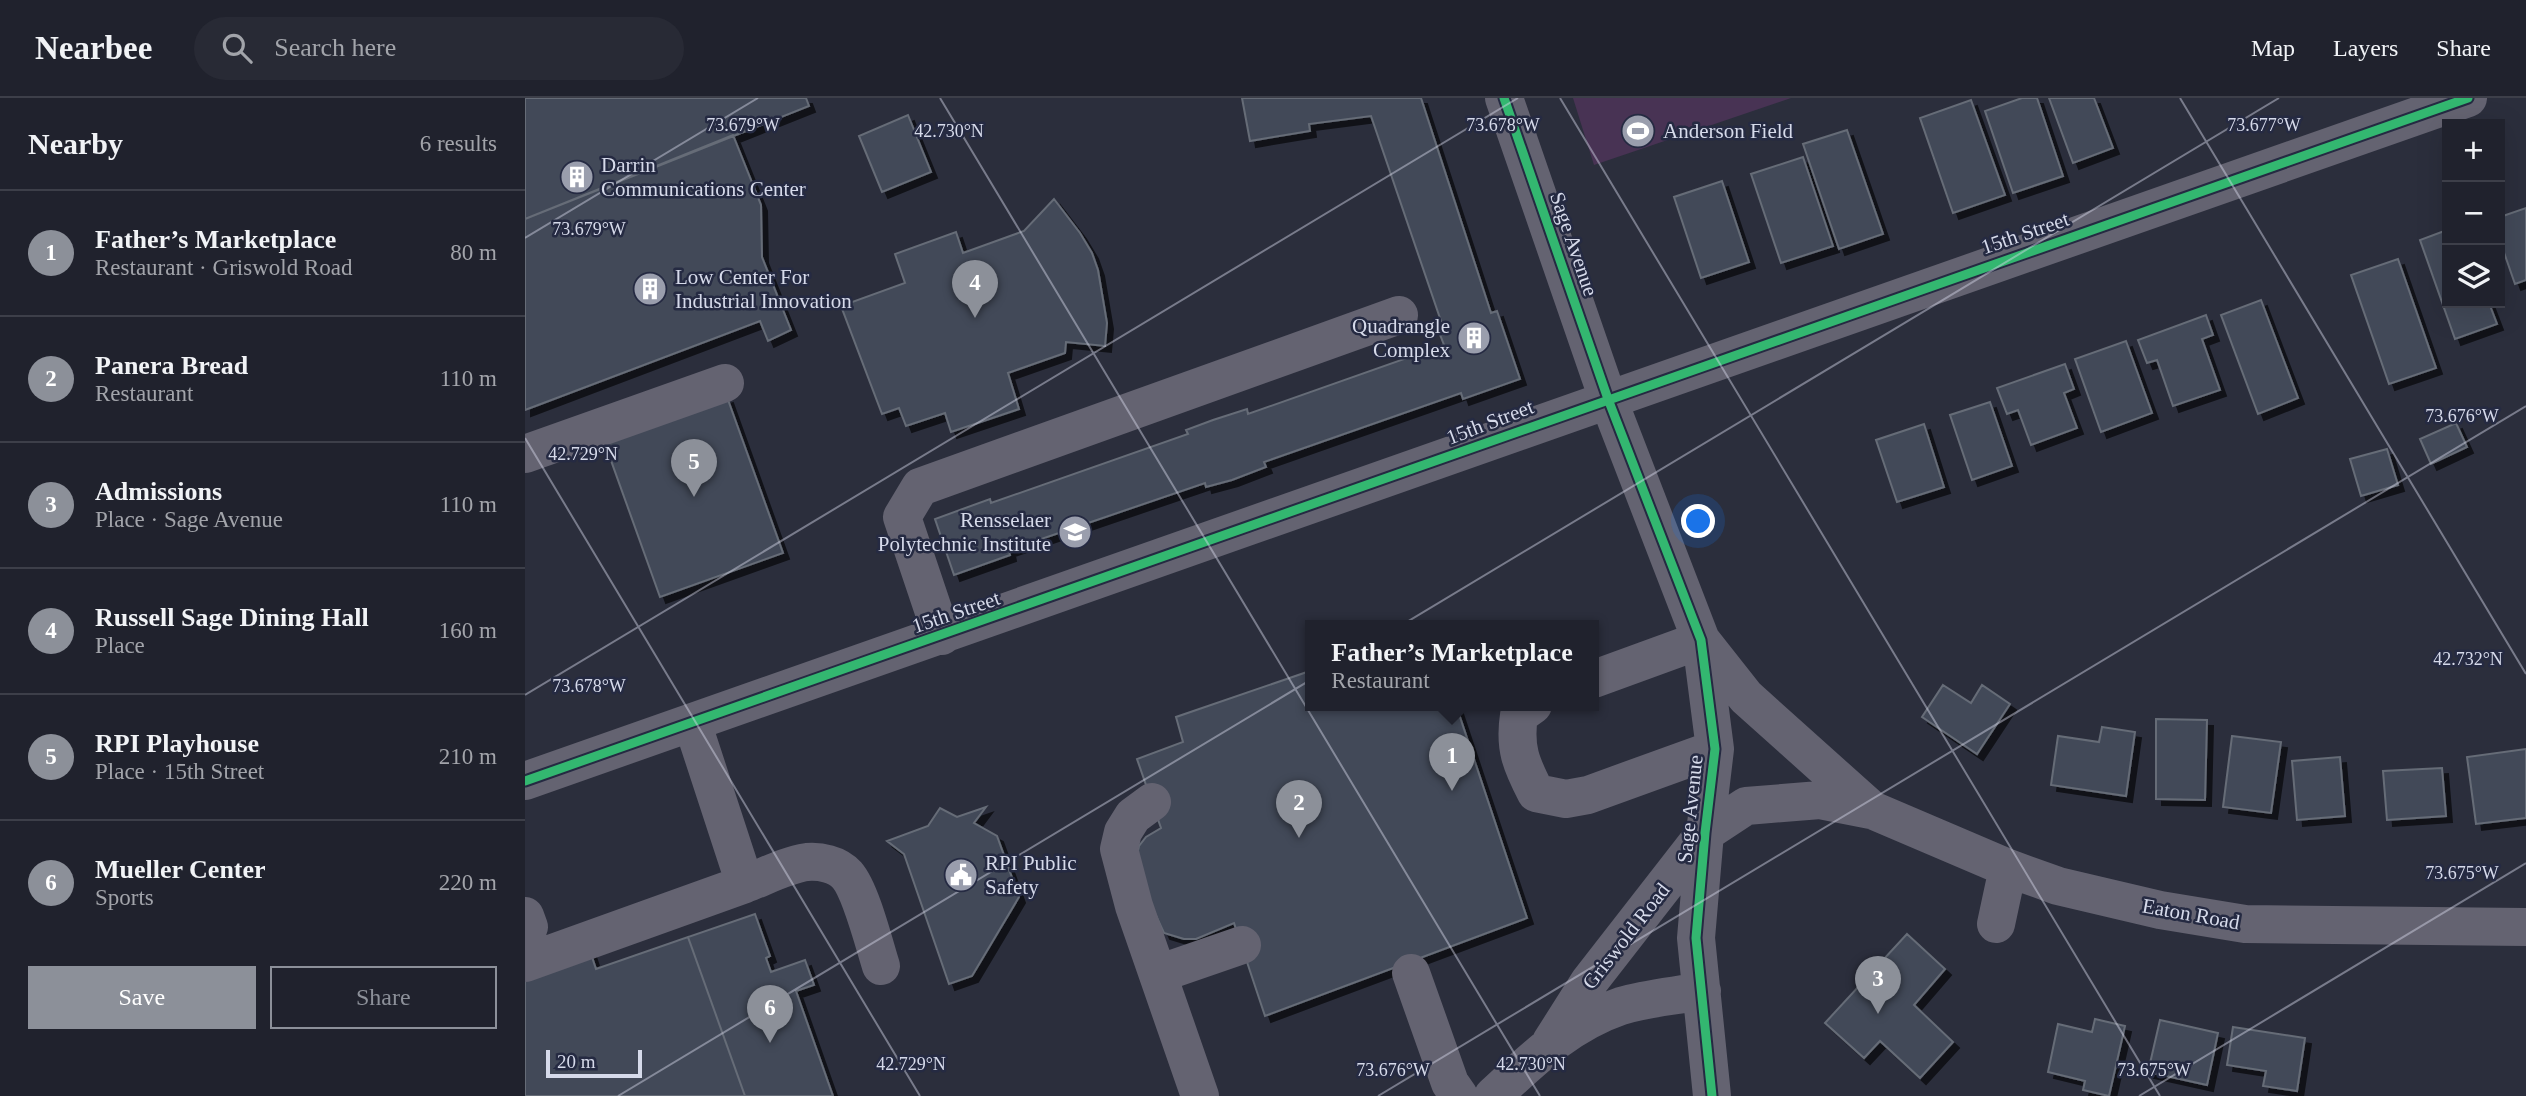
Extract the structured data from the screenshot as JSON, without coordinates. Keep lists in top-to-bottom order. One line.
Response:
{"streets":{"street":["15th Street","Sage Avenue","Eaton Road","Griswold Road"]},"crossings":[["15th Street","Sage Avenue"],["Sage Avenue","Eaton Road"],["Sage Avenue","Griswold Road"],["Eaton Road","Griswold Road"]],"places":{"sports":["Anderson Field"],"building":["Darrin Communications Center","Low Center For Industrial Innovation","Quadrangle Complex"],"school or university":["Rensselaer Polytechnic Institute"],"public building":["RPI Public Safety"]},"scale_bar":"20 m","page":{"header":"Nearbee","search":"Search here","nav":["Map","Layers","Share"],"heading":["Nearby","6 results"],"map_buttons":["+","−"],"list":[{"mark":"1","name":"Father’s Marketplace","note":"Restaurant · Griswold Road","value":"80 m"},{"mark":"2","name":"Panera Bread","note":"Restaurant","value":"110 m"},{"mark":"3","name":"Admissions","note":"Place · Sage Avenue","value":"110 m"},{"mark":"4","name":"Russell Sage Dining Hall","note":"Place","value":"160 m"},{"mark":"5","name":"RPI Playhouse","note":"Place · 15th Street","value":"210 m"},{"mark":"6","name":"Mueller Center","note":"Sports","value":"220 m"}],"pins":["4","5","1","2","3","6"],"popup":["Father’s Marketplace","Restaurant"],"buttons":["Save","Share"],"scale":"20 m"},"coordinates":["73.679°W","73.678°W","73.677°W","42.730°N","73.676°W","42.729°N","42.732°N","73.675°W"]}
